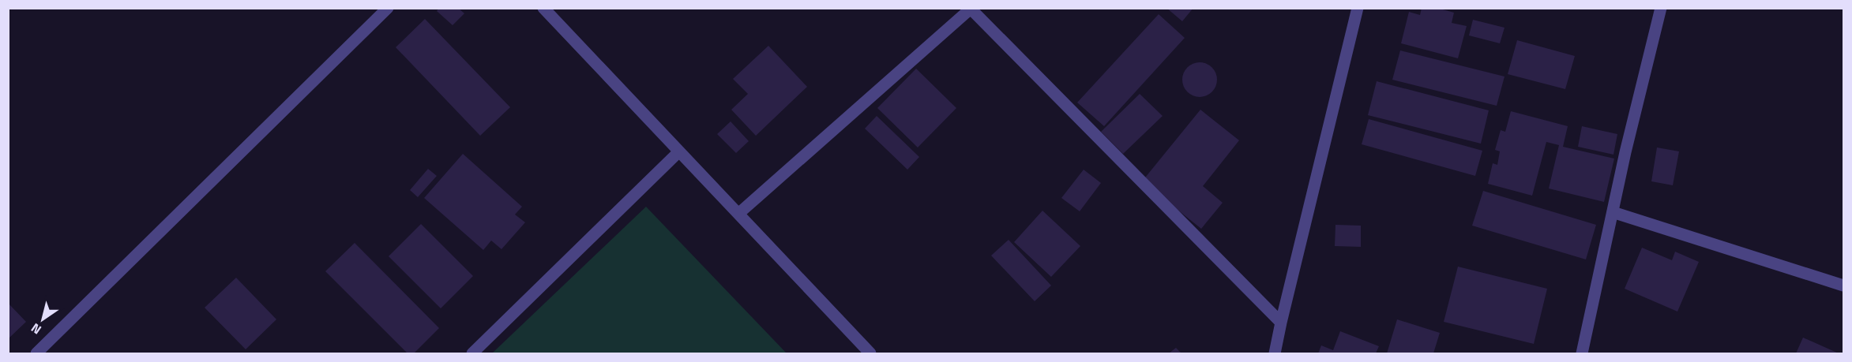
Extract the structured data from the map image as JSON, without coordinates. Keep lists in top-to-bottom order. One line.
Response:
{"north":"bottom left"}
